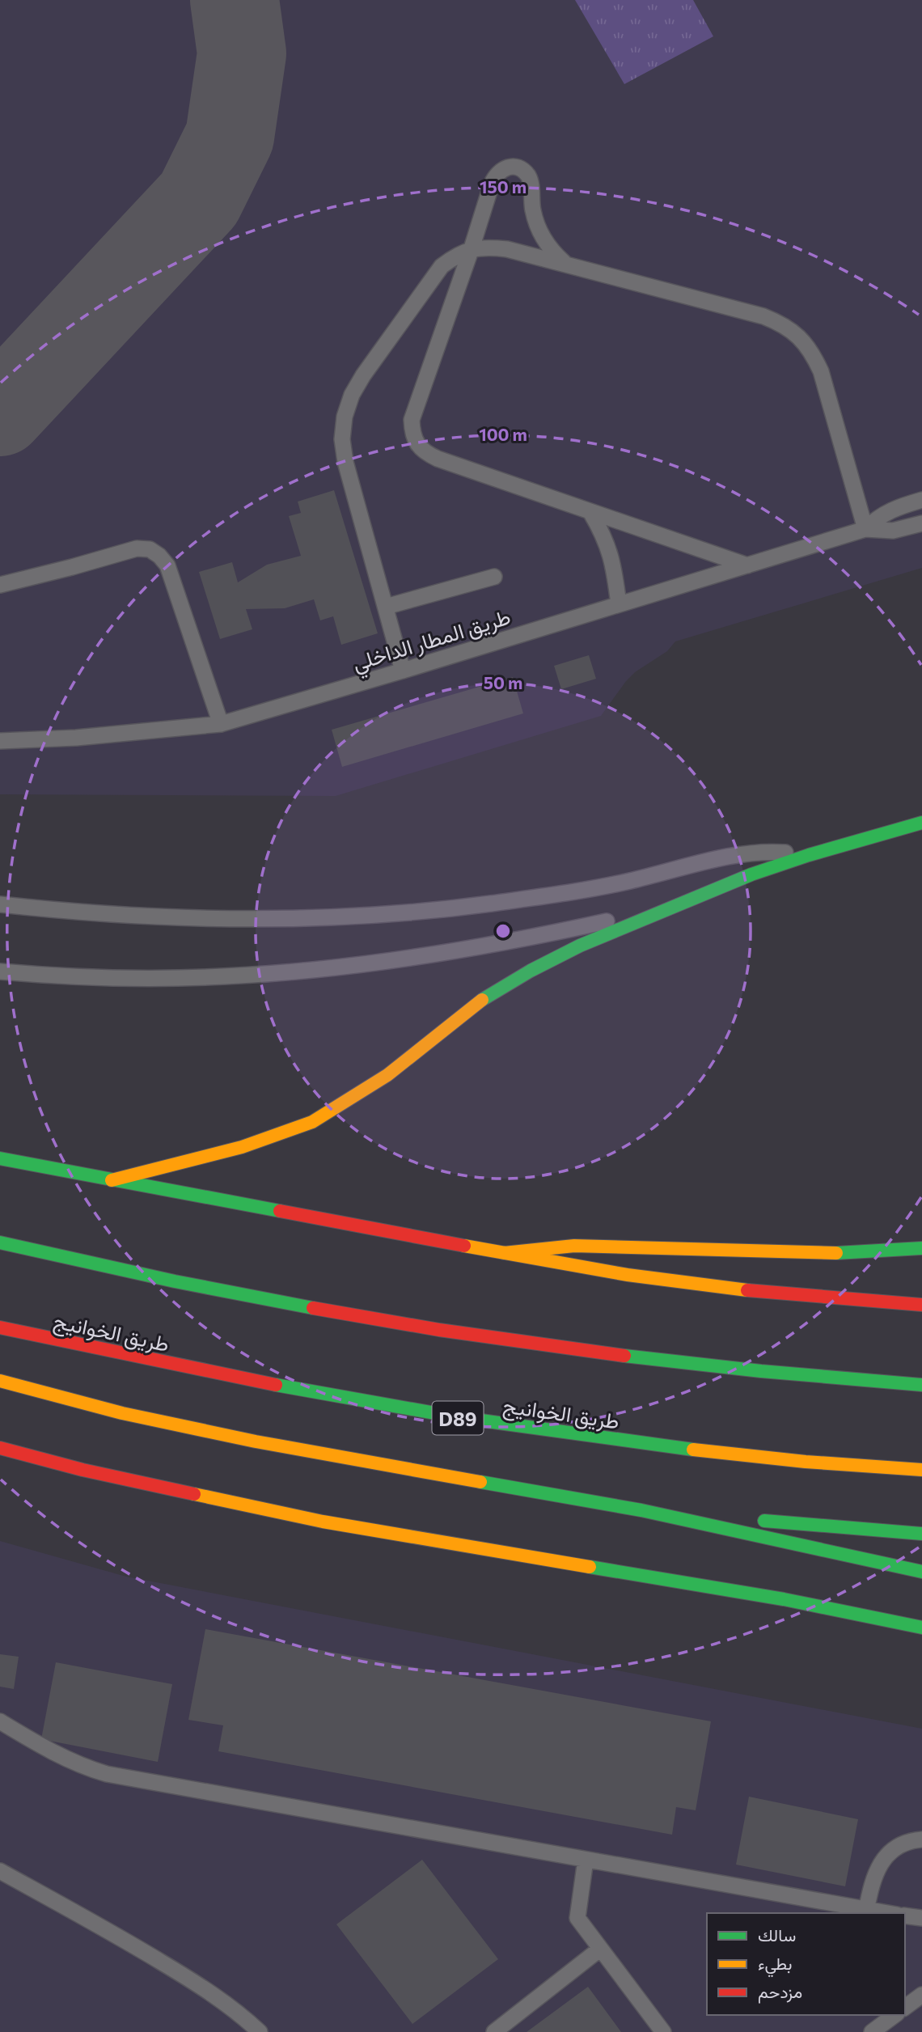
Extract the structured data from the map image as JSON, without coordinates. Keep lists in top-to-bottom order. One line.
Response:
{"streets":{"main road":["طريق الخوانيج","D89"],"lane":["طريق المطار الداخلي"]},"legend":["سالك","بطيء","مزدحم"],"rings":["150 m","100 m","50 m"]}
